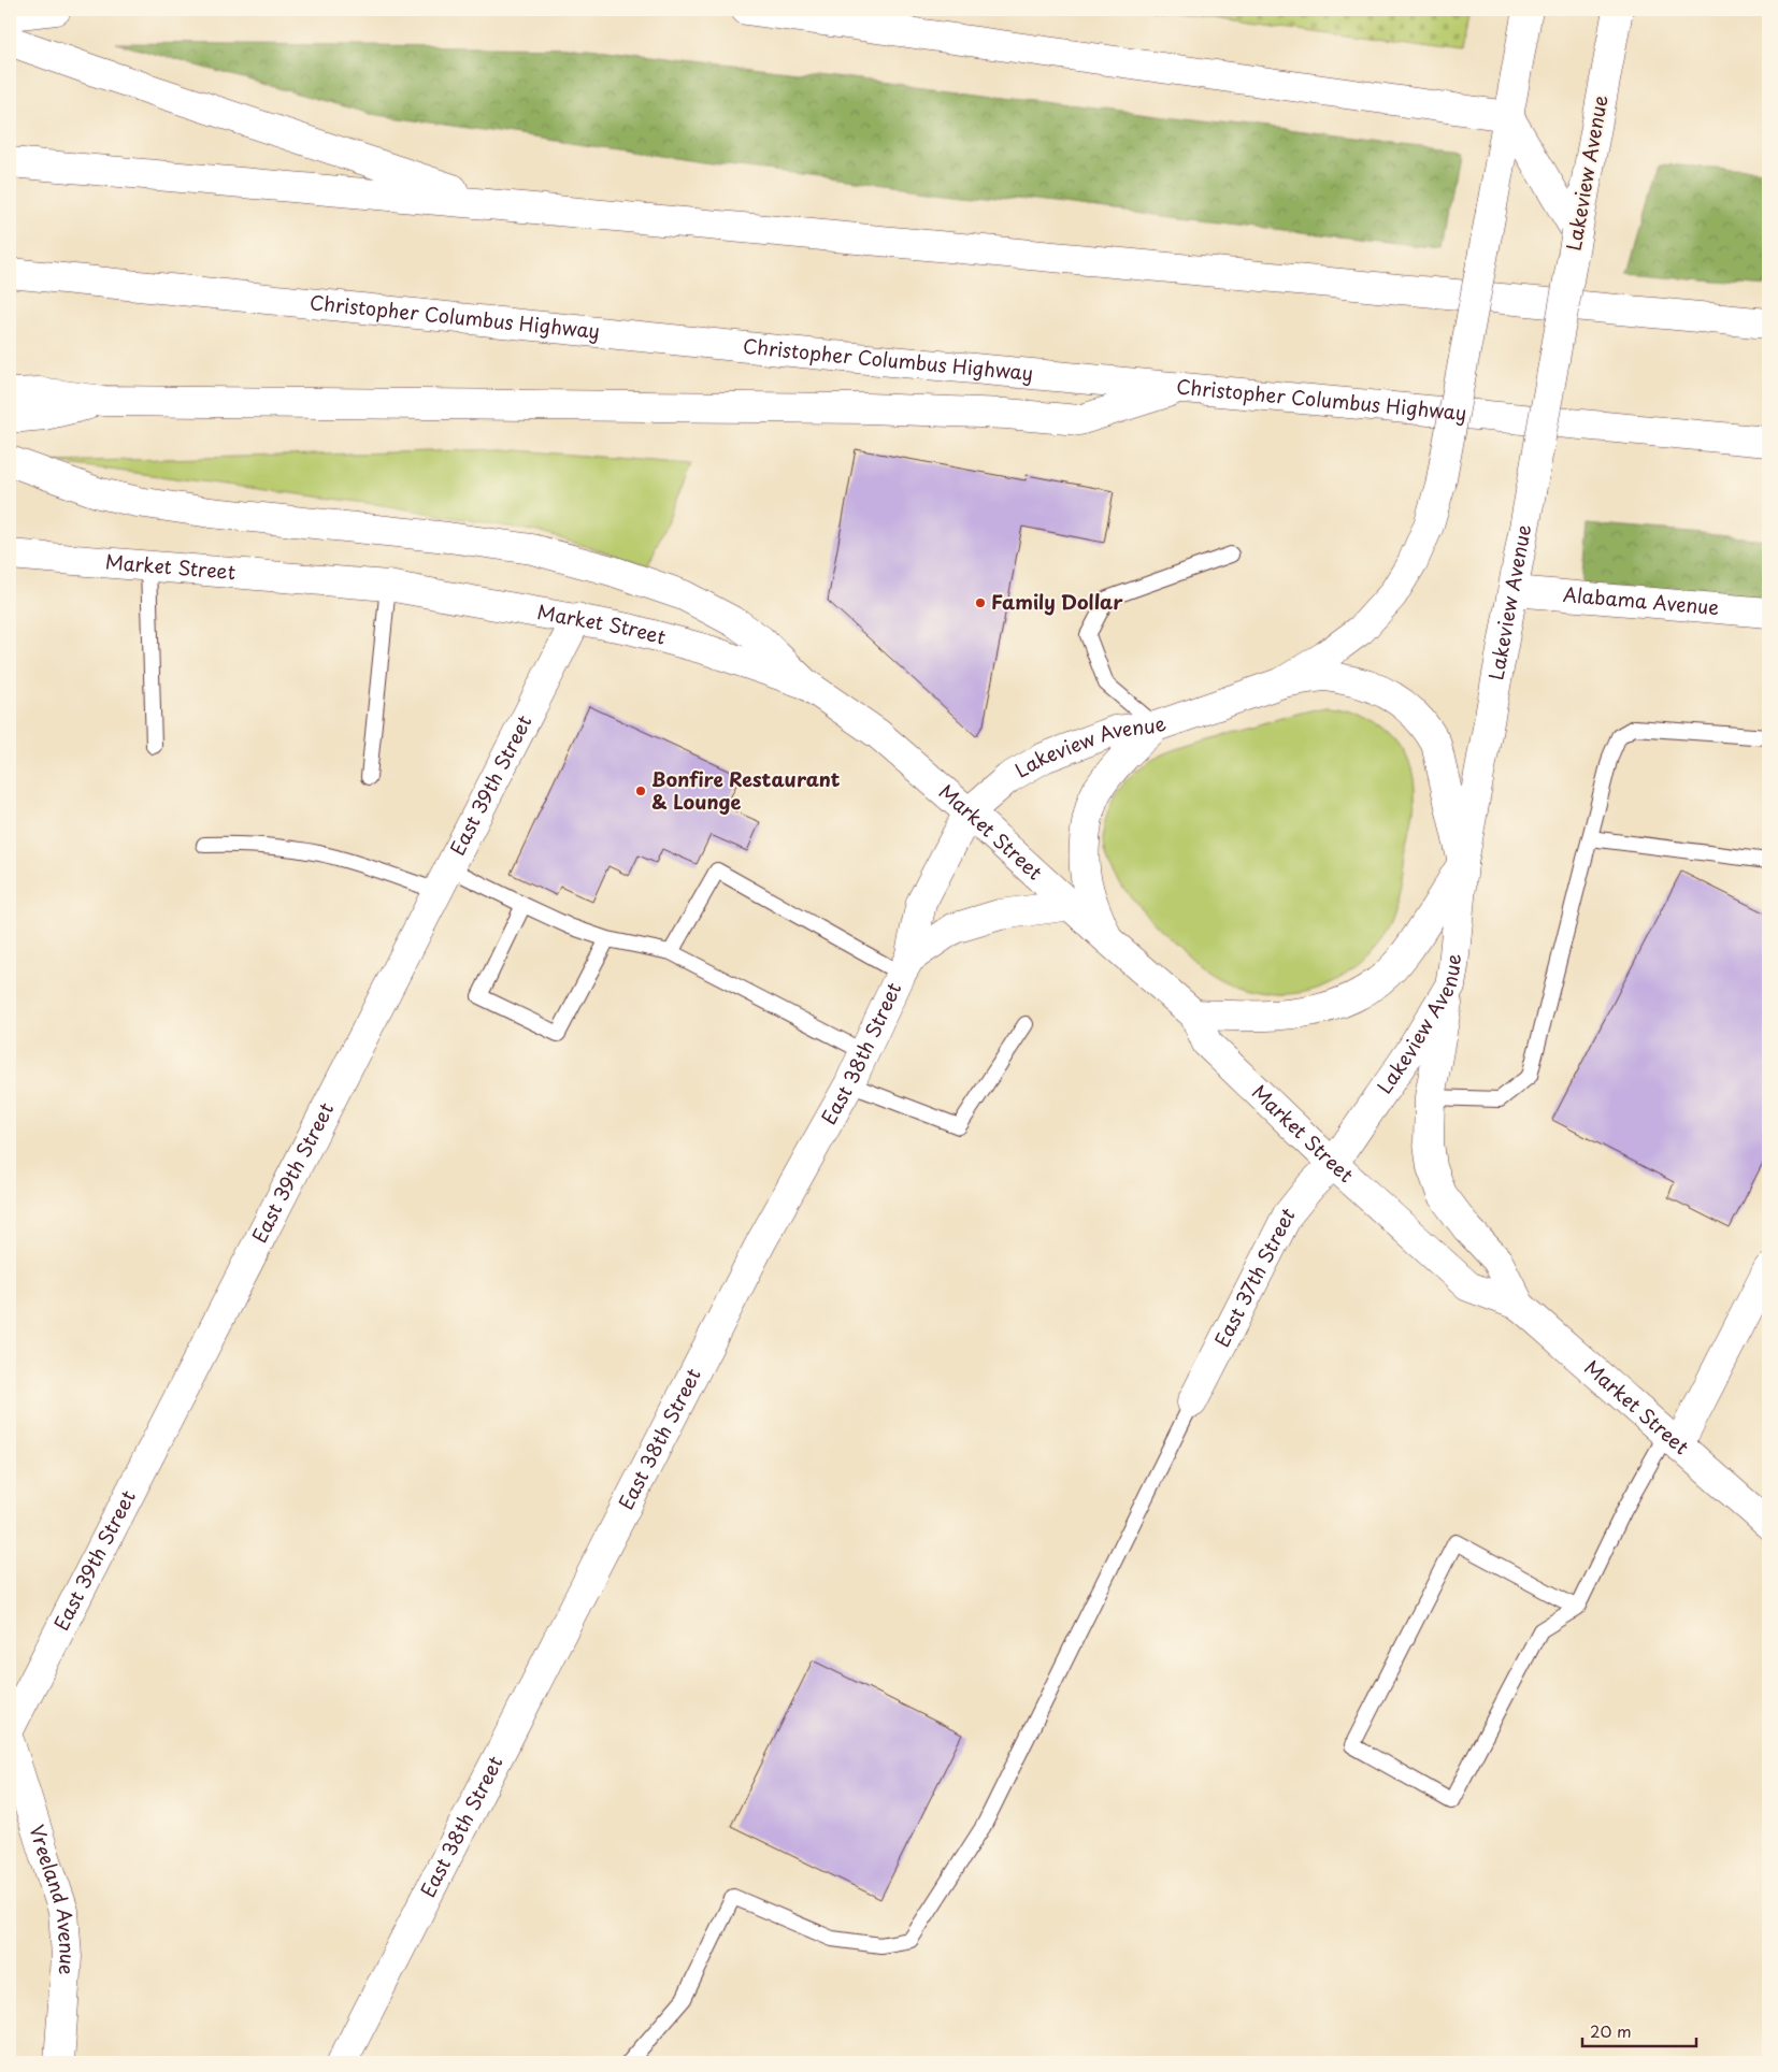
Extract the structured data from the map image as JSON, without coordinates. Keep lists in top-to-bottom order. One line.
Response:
{"streets":{"main road":["Lakeview Avenue","Christopher Columbus Highway","Market Street","Alabama Avenue","East 39th Street","East 38th Street","East 37th Street","Vreeland Avenue"]},"crossings":[["Lakeview Avenue","Market Street"],["Lakeview Avenue","Alabama Avenue"],["Lakeview Avenue","East 38th Street"],["Lakeview Avenue","East 37th Street"],["Market Street","East 39th Street"],["Market Street","East 38th Street"],["Market Street","East 37th Street"]],"places":["Family Dollar","Bonfire Restaurant & Lounge"],"scale_bar":"20 m"}
